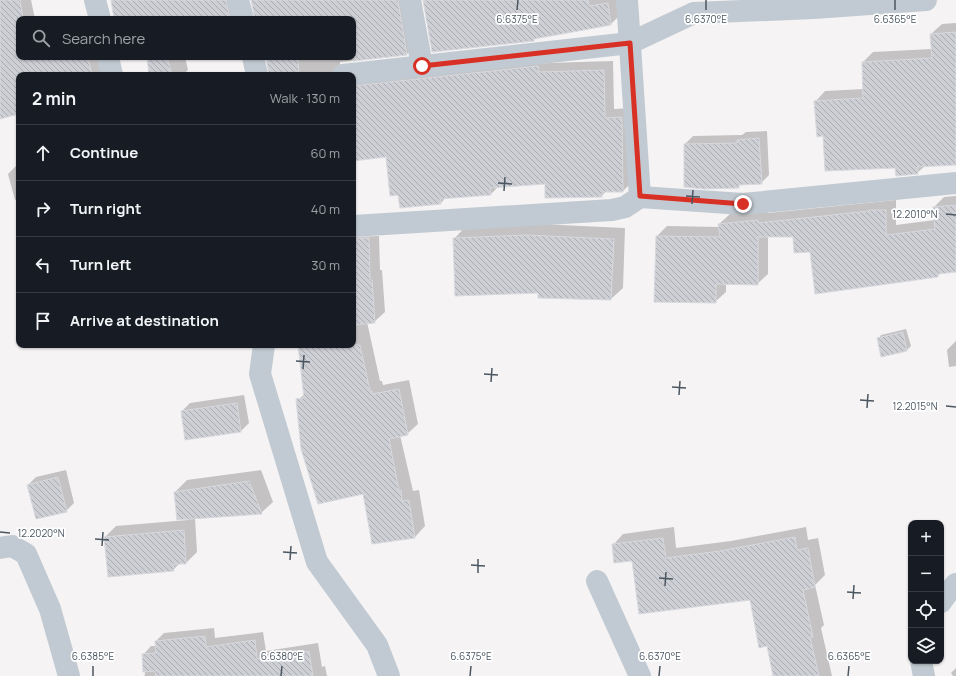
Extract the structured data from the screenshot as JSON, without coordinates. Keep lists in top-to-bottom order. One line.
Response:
{"page":{"search":"Search here","heading":["2 min","Walk · 130 m"],"list":[["Continue","60 m"],["Turn right","40 m"],["Turn left","30 m"],"Arrive at destination"],"map_buttons":["+","−"]},"coordinates":["6.6375°E","6.6370°E","6.6365°E","12.2010°N","12.2015°N","12.2020°N","6.6385°E","6.6380°E"]}
